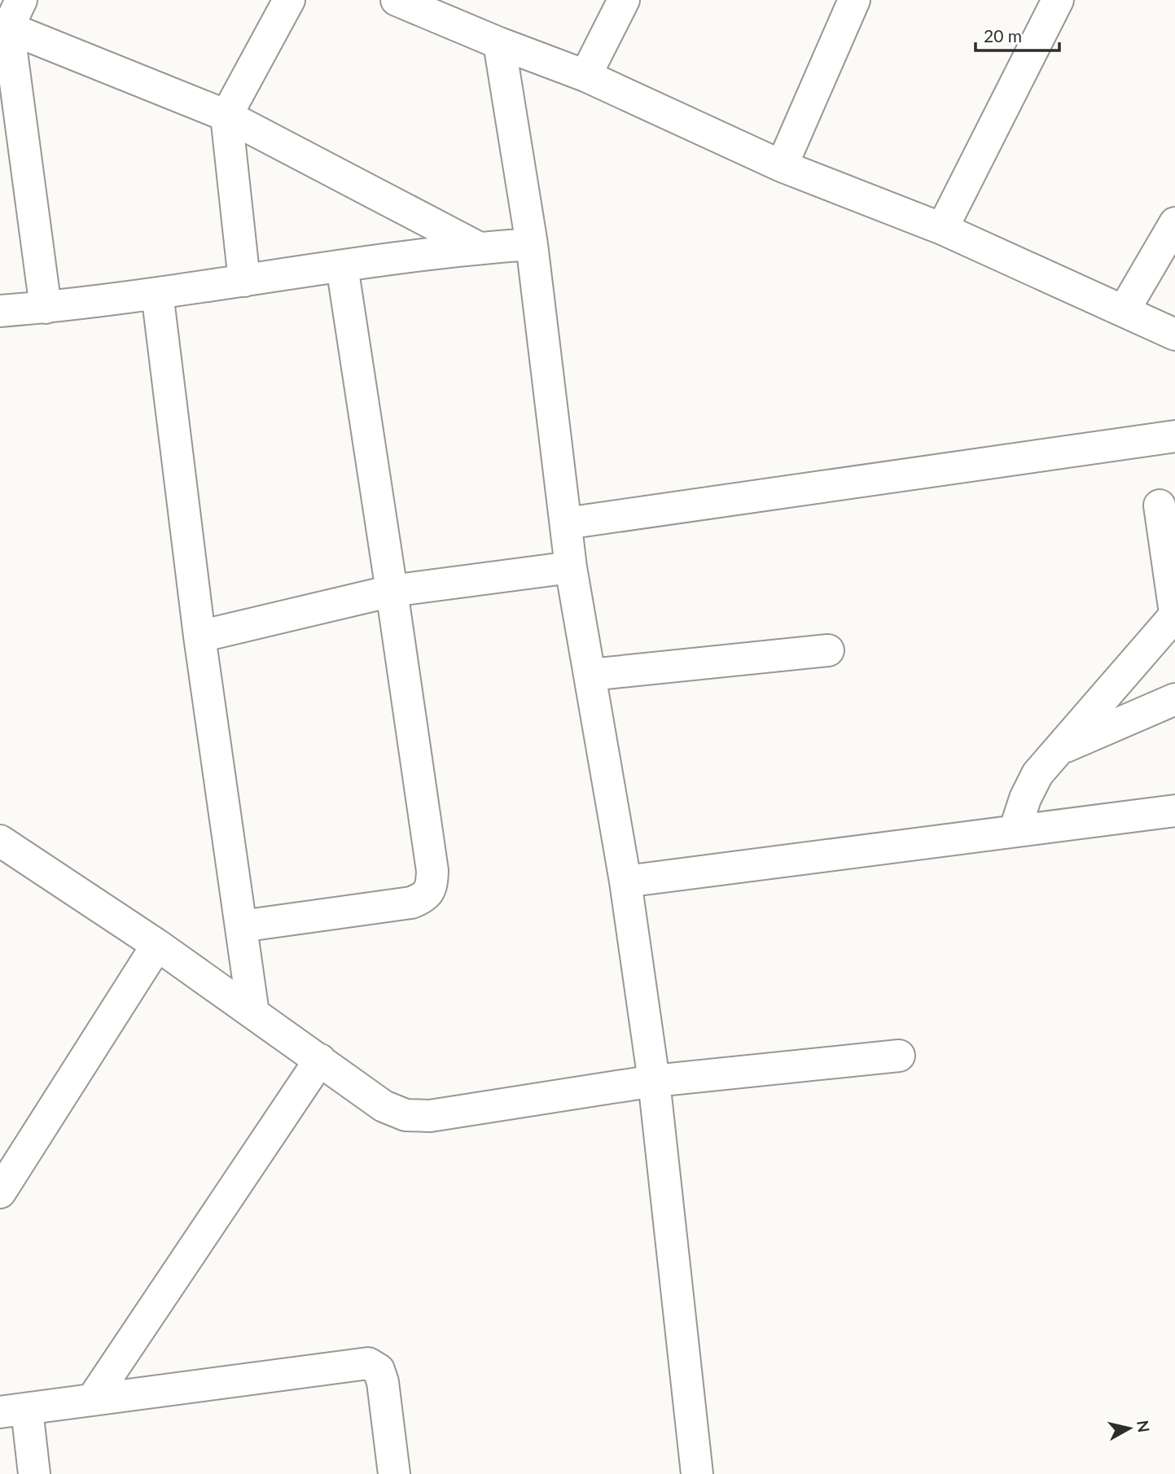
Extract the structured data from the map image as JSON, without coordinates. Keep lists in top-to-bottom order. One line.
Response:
{"scale_bar":"20 m","north":"right"}
